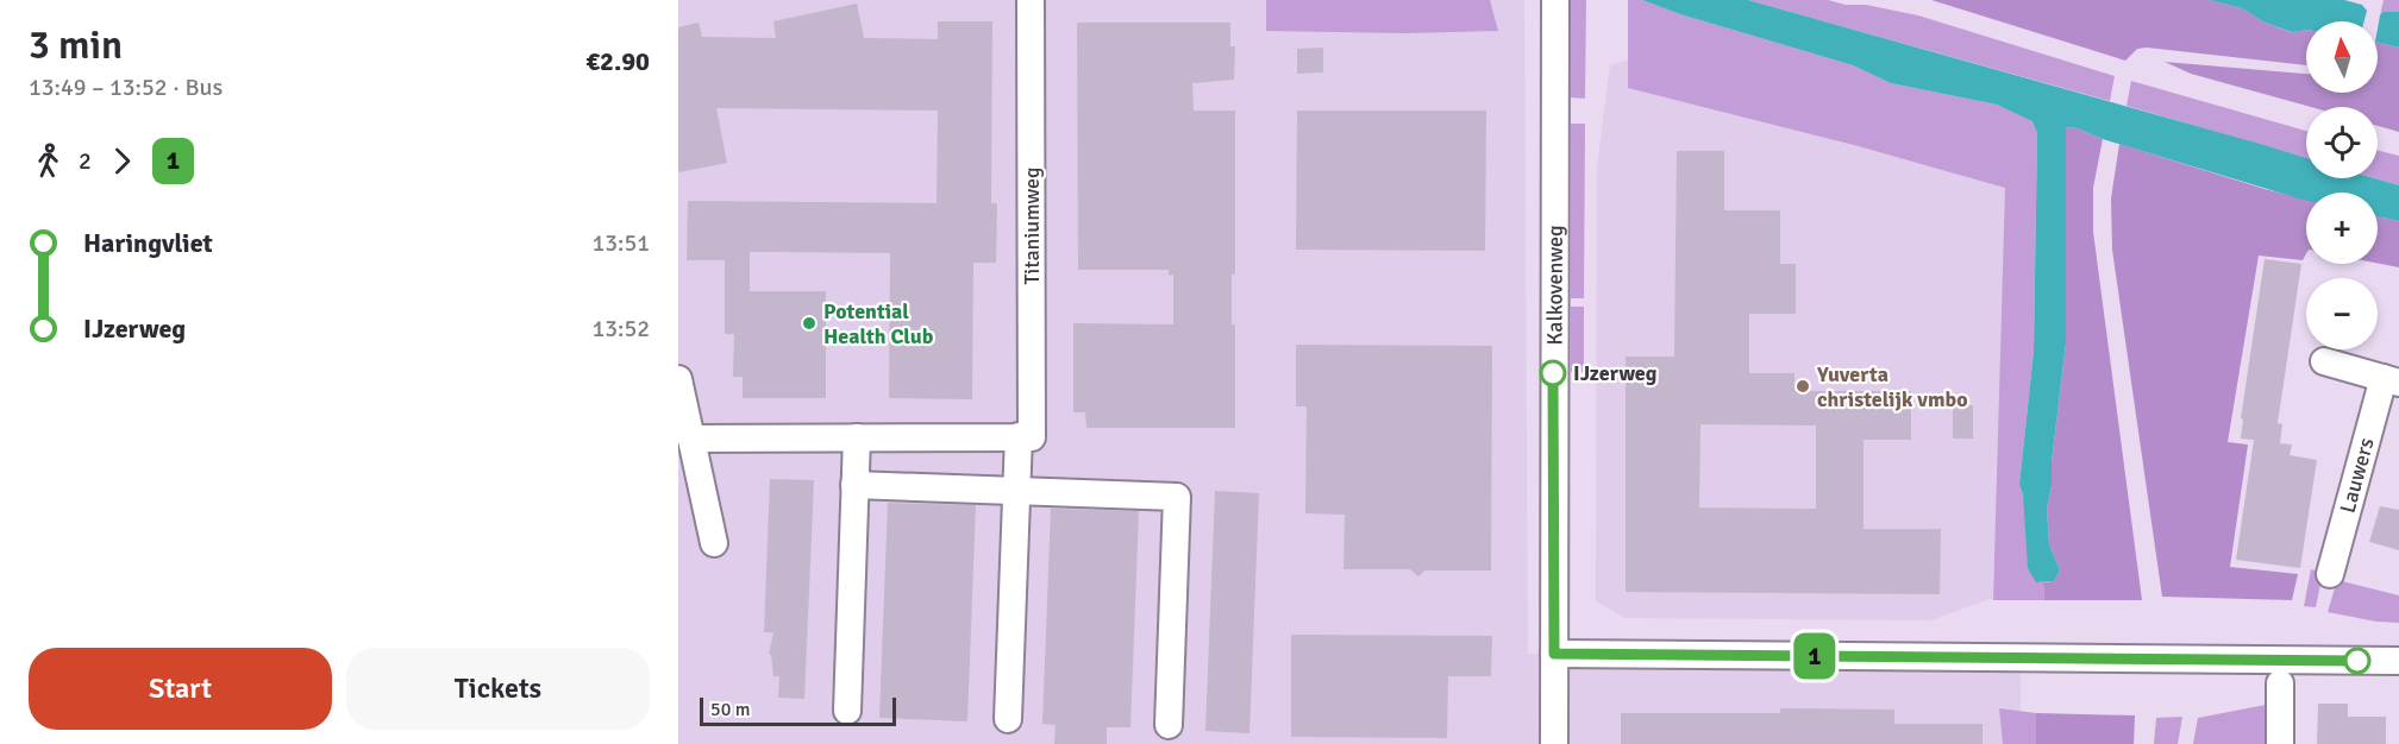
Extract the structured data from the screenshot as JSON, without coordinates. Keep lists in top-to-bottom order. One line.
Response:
{"streets":{"street":["Titaniumweg","Kalkovenweg","Lauwers"]},"places":["Potential Health Club","IJzerweg","Yuverta christelijk vmbo"],"lines":["bus line 1"],"scale_bar":"50 m","north":"top","page":{"heading":["3 min","13:49 – 13:52 · Bus","€2.90"],"on_map":"1","map_buttons":["+","−"],"legs":["2","1"],"list":[{"name":"Haringvliet","value":"13:51"},{"name":"IJzerweg","value":"13:52"}],"buttons":["Start","Tickets"],"scale":"50 m"}}
